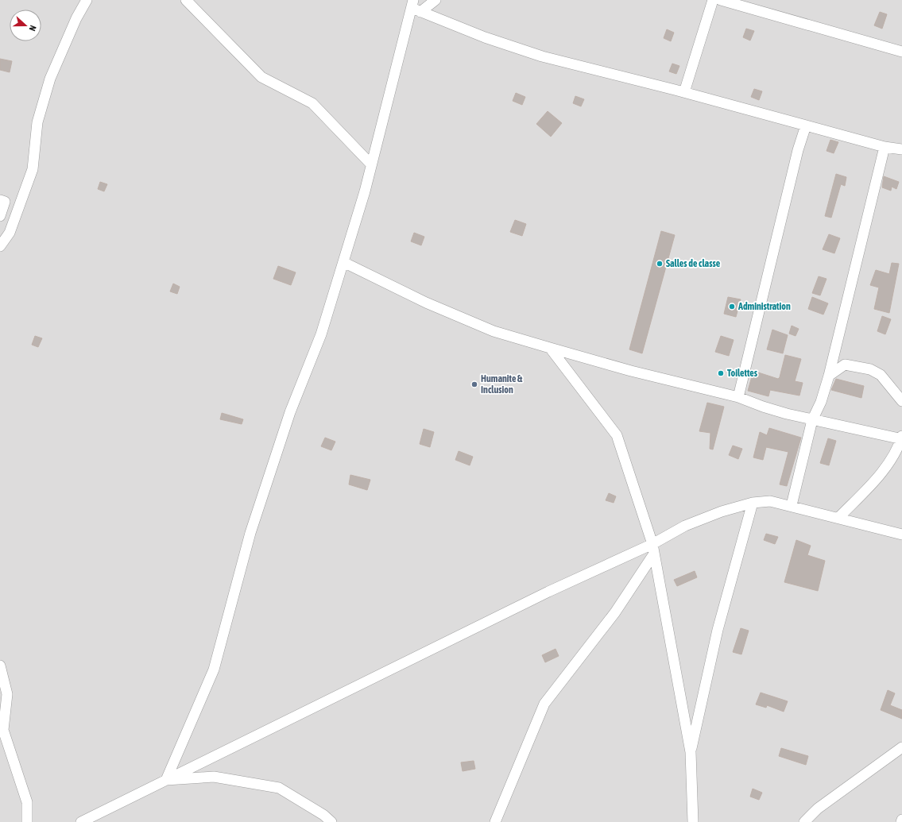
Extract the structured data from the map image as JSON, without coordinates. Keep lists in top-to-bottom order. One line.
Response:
{"places":["Salles de classe","Administration","Toilettes","Humanite & Inclusion"],"north":"right"}
